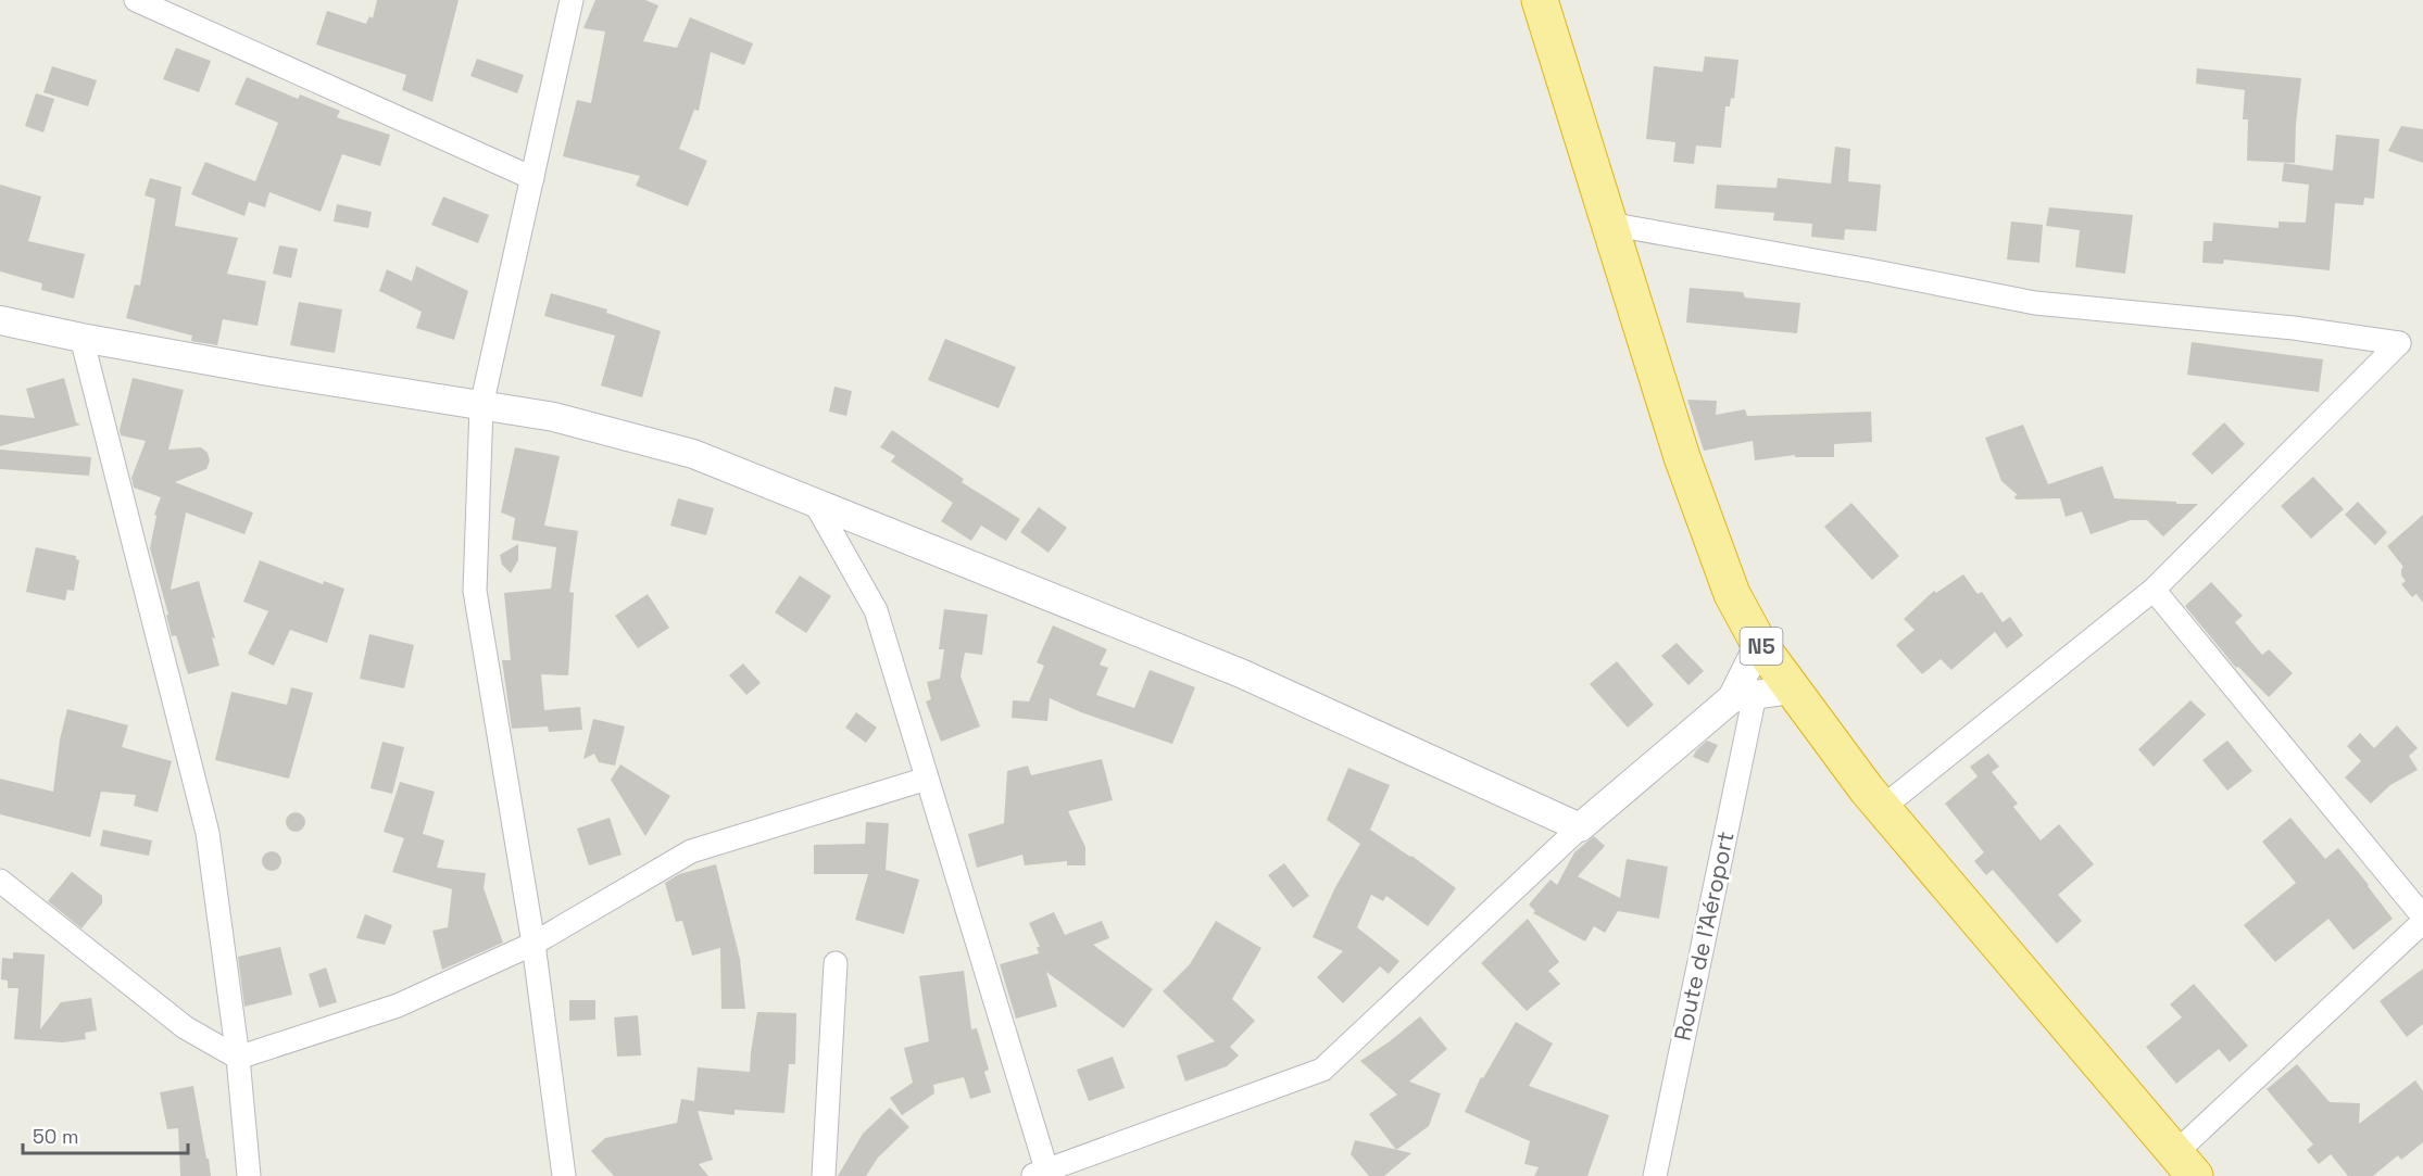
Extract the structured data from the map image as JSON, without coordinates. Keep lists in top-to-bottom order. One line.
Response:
{"streets":{"highway":["N5"],"street":["Route de l'Aéroport"]},"scale_bar":"50 m"}
